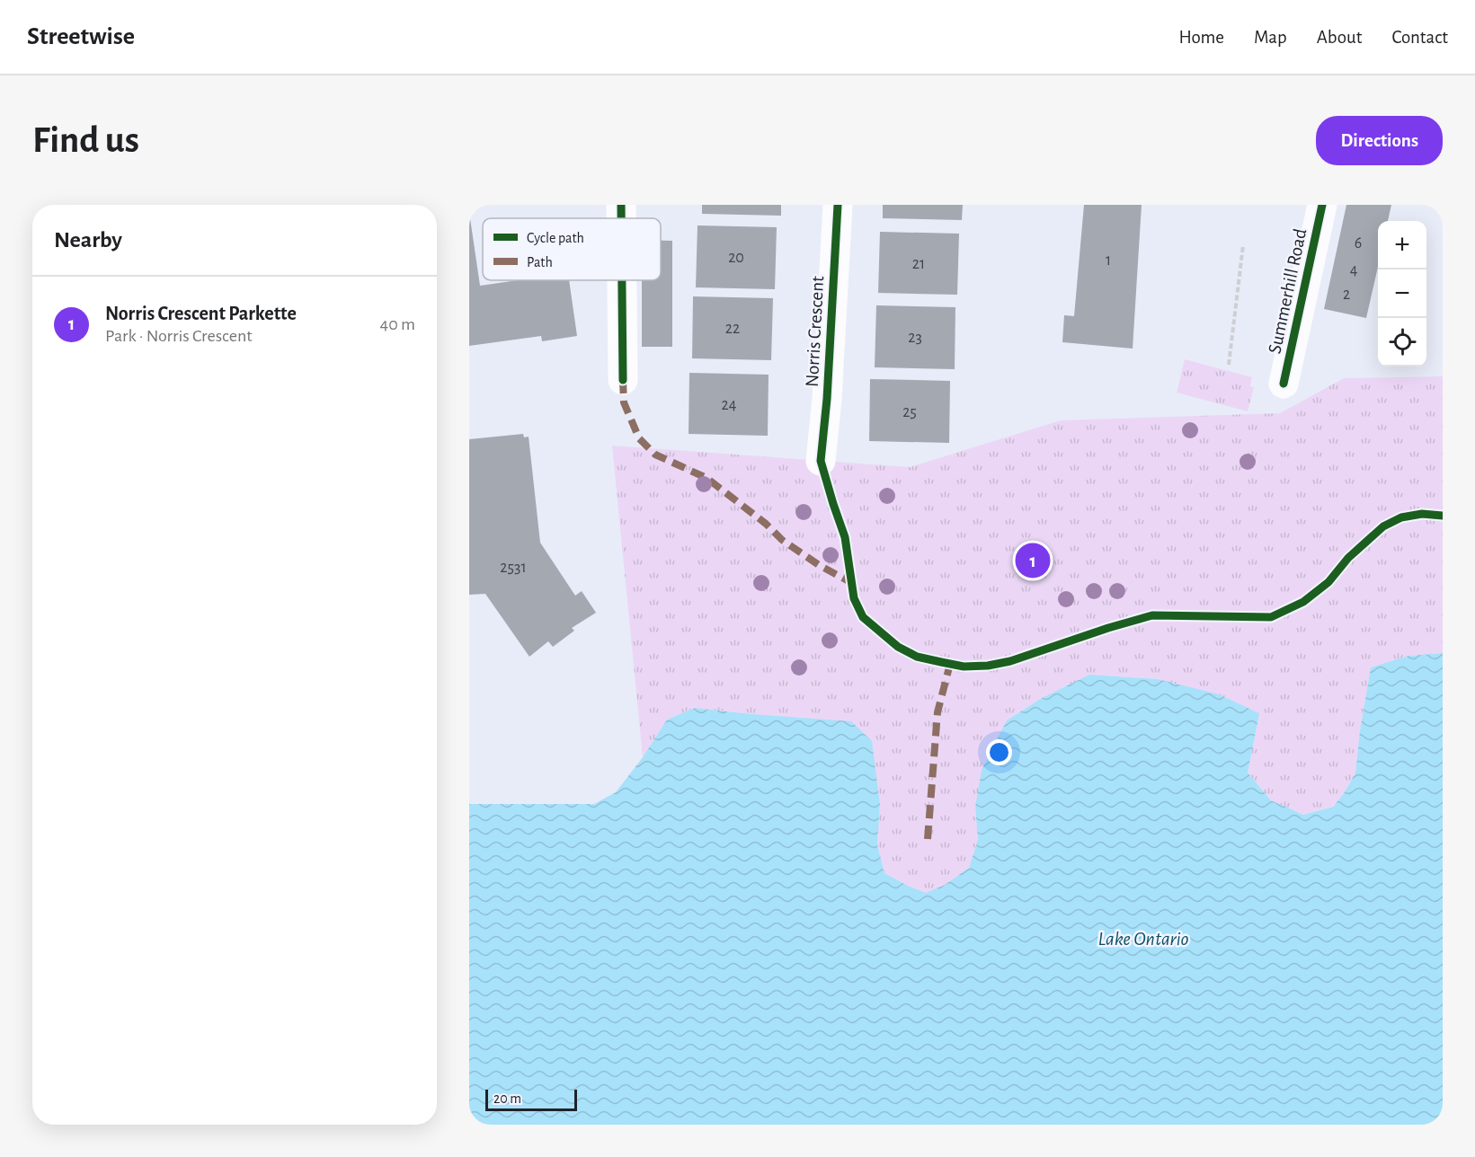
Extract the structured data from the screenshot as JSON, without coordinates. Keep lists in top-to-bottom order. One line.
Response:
{"streets":{"street":["Summerhill Road","Norris Crescent"]},"water":["Lake Ontario"],"house_numbers":["6","20","1","21","4","2","22","23","24","25","2531"],"legend":["Cycle path","Path"],"scale_bar":"20 m","page":{"header":"Streetwise","nav":["Home","Map","About","Contact"],"buttons":"Directions","title":"Find us","heading":"Nearby","map_buttons":["+","−"],"list":[{"mark":"1","name":"Norris Crescent Parkette","note":"Park · Norris Crescent","value":"40 m"}],"pins":"1","scale":"20 m"}}
